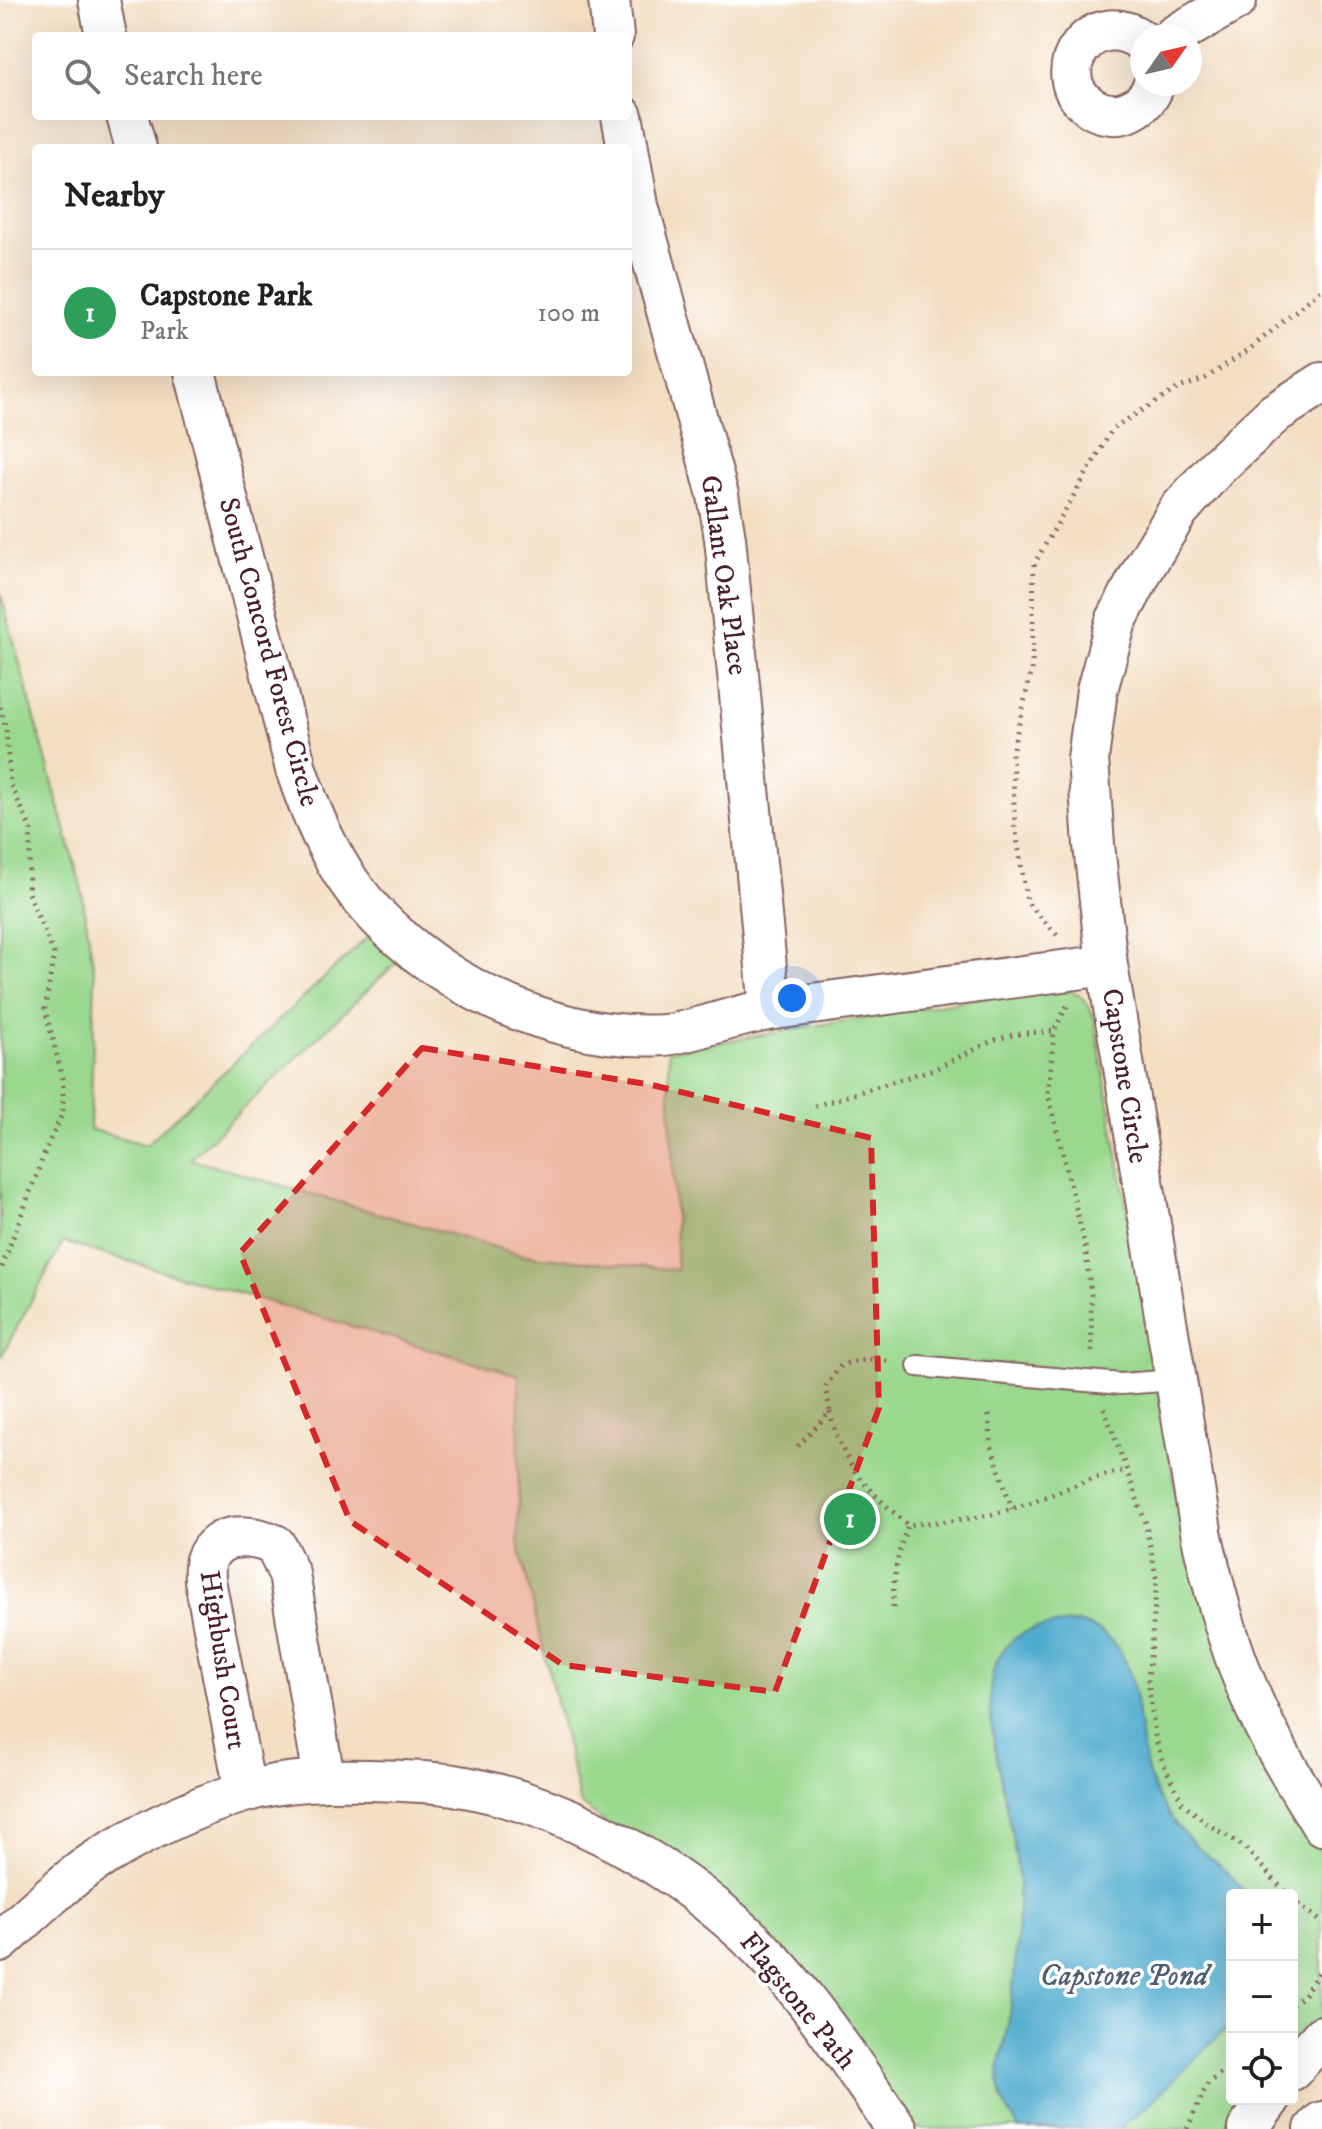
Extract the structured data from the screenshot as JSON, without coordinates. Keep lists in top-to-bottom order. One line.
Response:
{"streets":{"street":["Gallant Oak Place","South Concord Forest Circle","Capstone Circle","Highbush Court","Flagstone Path"]},"crossings":[["Gallant Oak Place","South Concord Forest Circle"],["South Concord Forest Circle","Capstone Circle"],["Highbush Court","Flagstone Path"]],"water":["Capstone Pond"],"north":"top right","page":{"search":"Search here","heading":"Nearby","list":[{"mark":"1","name":"Capstone Park","note":"Park","value":"100 m"}],"pins":"1","map_buttons":["+","−"]}}
